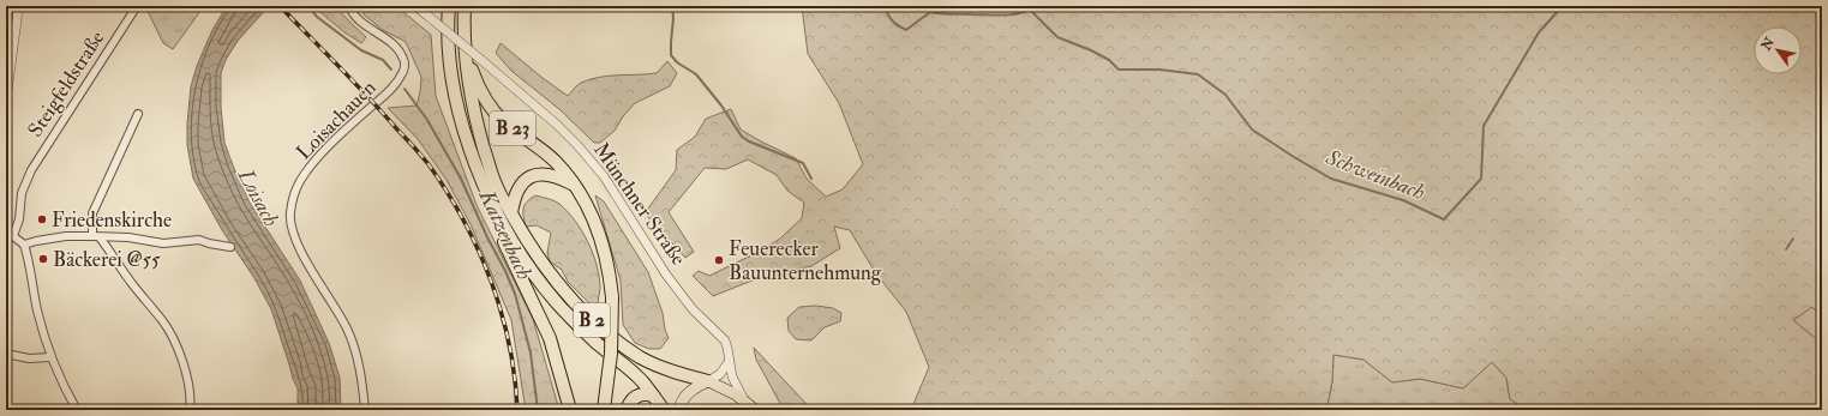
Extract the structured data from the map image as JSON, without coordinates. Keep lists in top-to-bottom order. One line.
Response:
{"streets":{"highway":["B 23","B 2"],"street":["Steigfeldstraße","Loisachauen","Münchner Straße"]},"crossings":[["B 23","B 2"],["Münchner Straße","B 2"]],"water":["Schweinbach","Loisach","Katzenbach"],"places":["Friedenskirche","Bäckerei @55","Feuerecker Bauunternehmung"],"north":"top left"}
